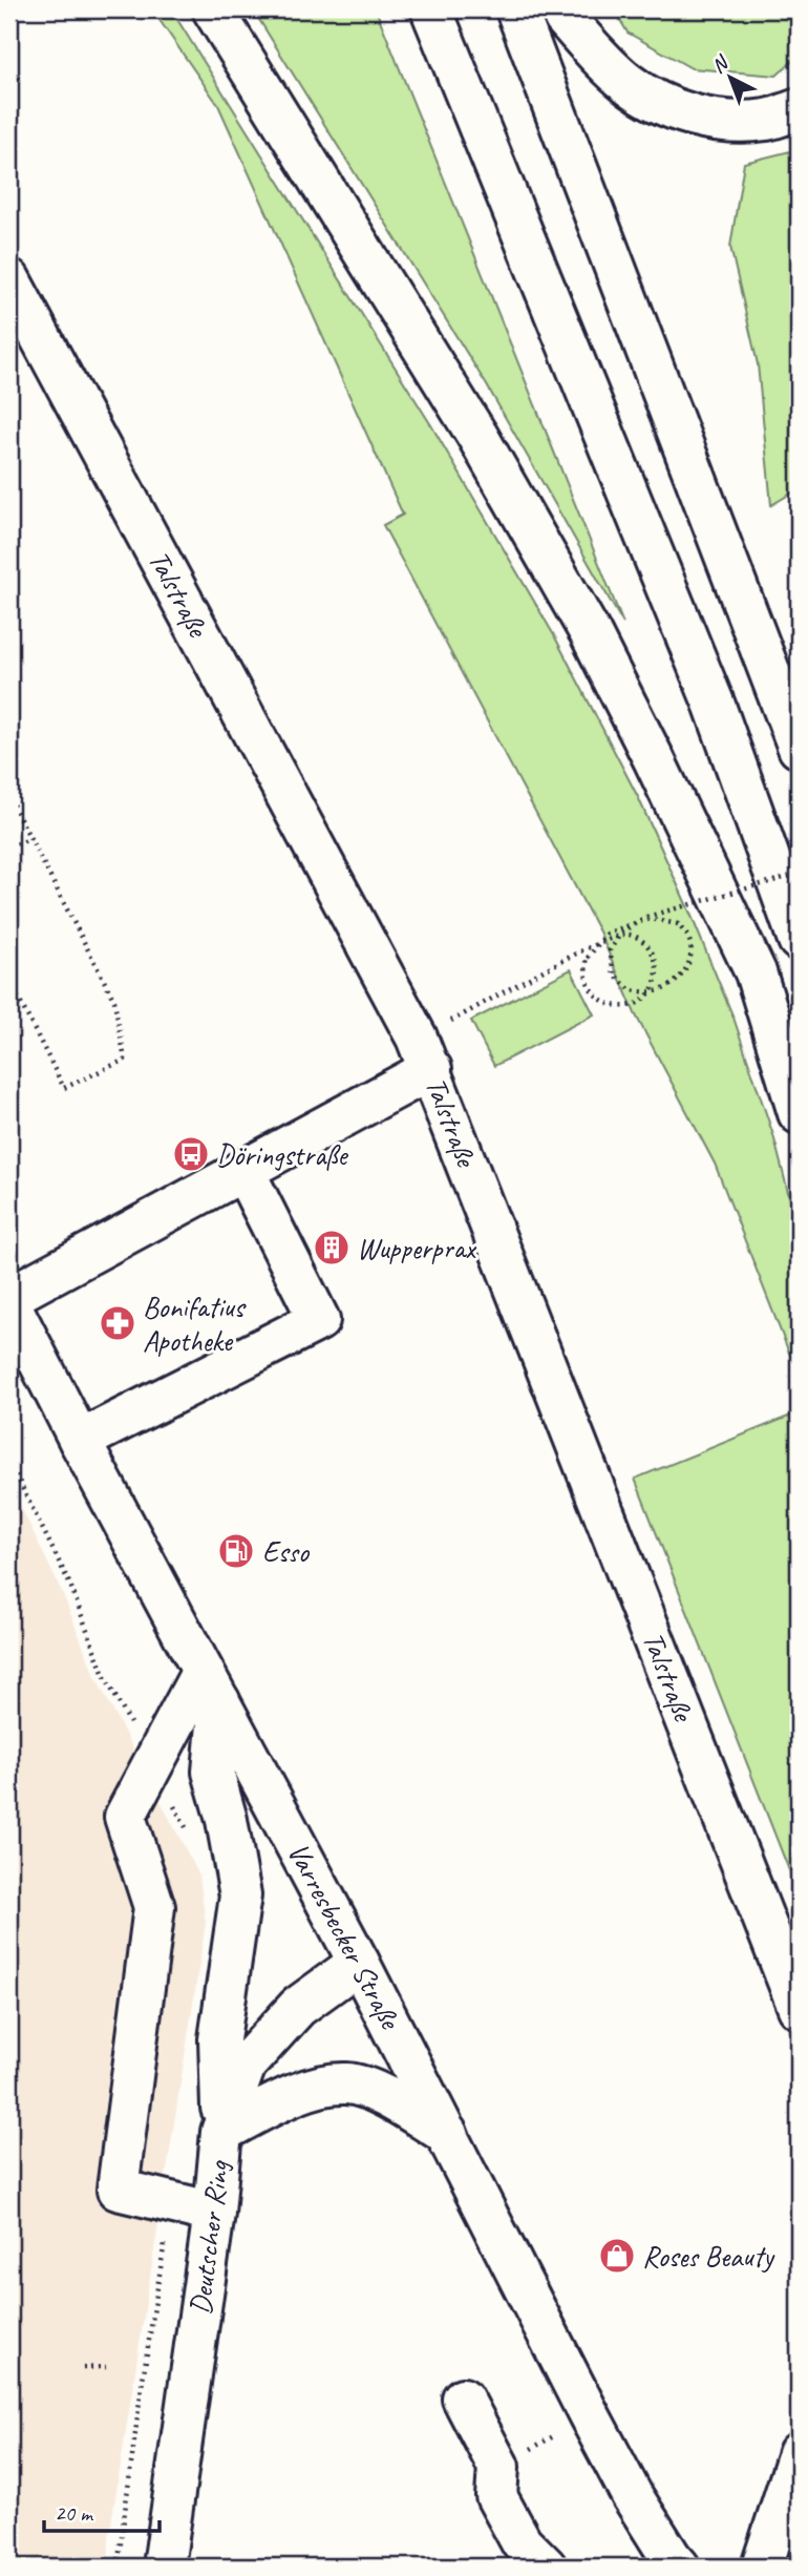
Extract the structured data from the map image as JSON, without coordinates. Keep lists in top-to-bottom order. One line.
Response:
{"streets":{"main road":["Talstraße","Varresbecker Straße","Deutscher Ring"]},"crossings":[["Varresbecker Straße","Deutscher Ring"]],"places":{"bus stop":["Döringstraße"],"building":["Wupperprax"],"pharmacy":["Bonifatius Apotheke"],"fuel station":["Esso"],"shop":["Roses Beauty"]},"scale_bar":"20 m","north":"top left"}
